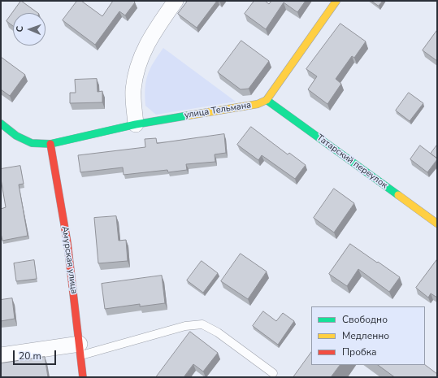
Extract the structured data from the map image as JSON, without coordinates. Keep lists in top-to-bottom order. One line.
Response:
{"streets":{"street":["улица Тельмана","Татарский переулок","Амурская улица"]},"crossings":[["улица Тельмана","Татарский переулок"],["улица Тельмана","Амурская улица"]],"legend":["Свободно","Медленно","Пробка"],"scale_bar":"20 m","north":"left"}
